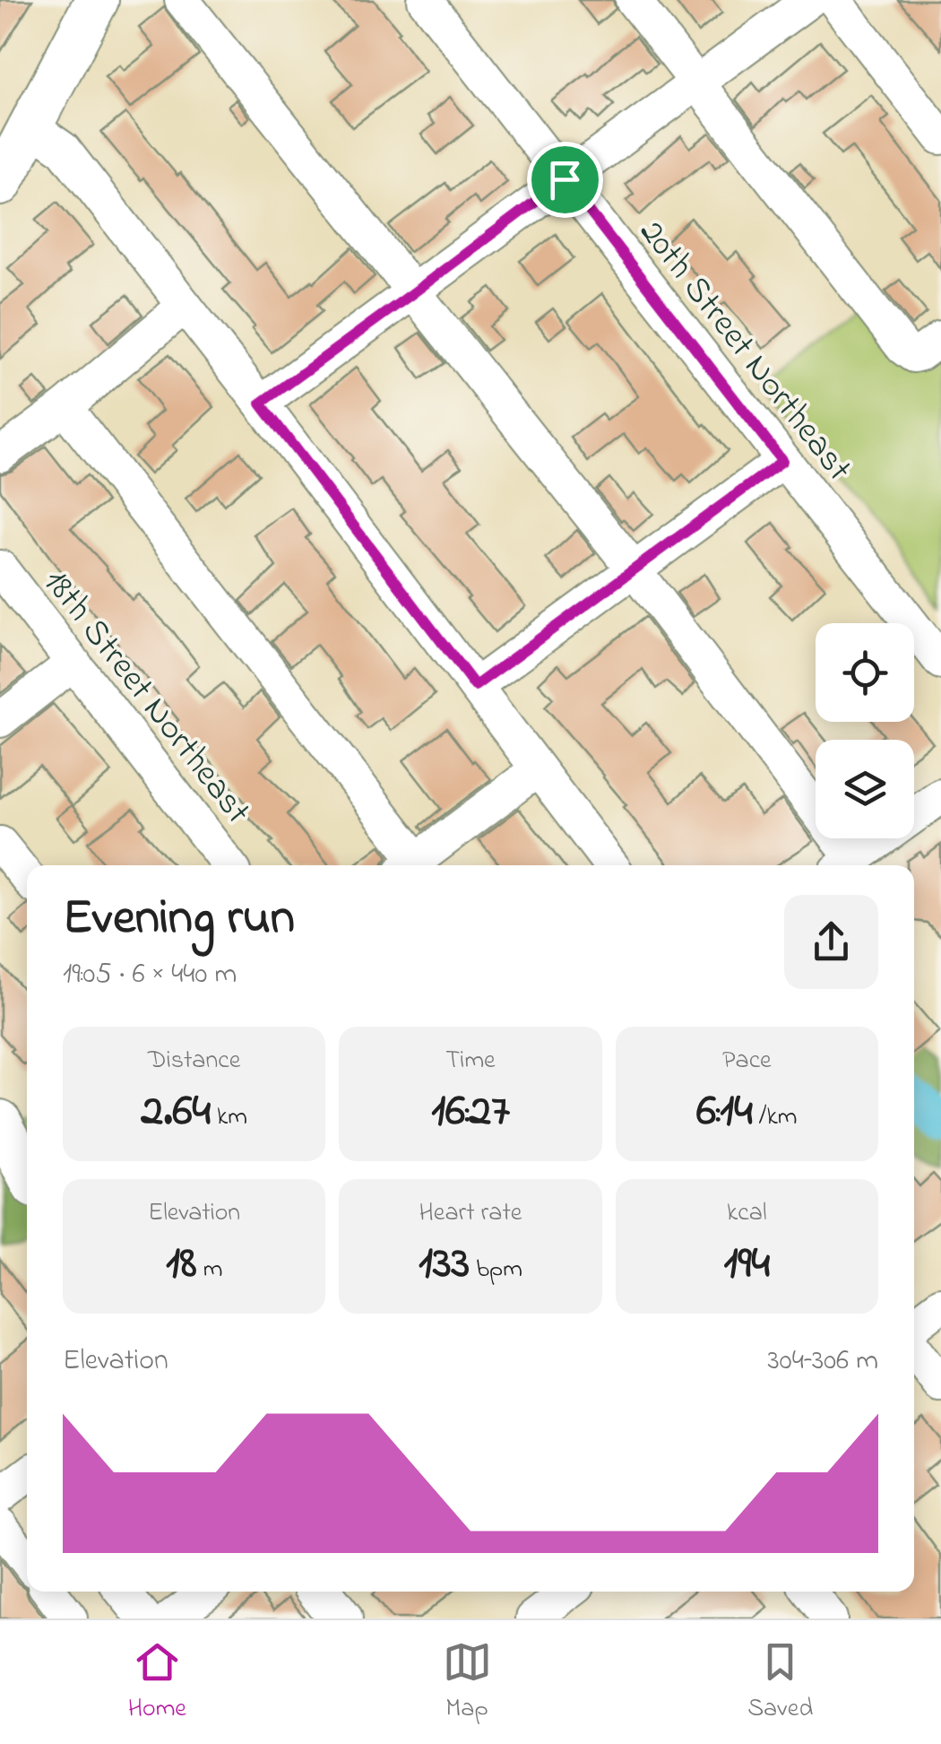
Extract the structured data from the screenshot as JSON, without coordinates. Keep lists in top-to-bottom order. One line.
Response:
{"streets":{"street":["20th Street Northeast","18th Street Northeast"]},"page":{"heading":["Evening run","19:05 · 6 × 440 m"],"stats":[["Distance","2.64 km"],["Time","16:27"],["Pace","6:14 /km"],["Elevation","18 m"],["Heart rate","133 bpm"],["kcal","194"]],"chart":["Elevation","304–306 m"],"tabs":["Home","Map","Saved"]}}
